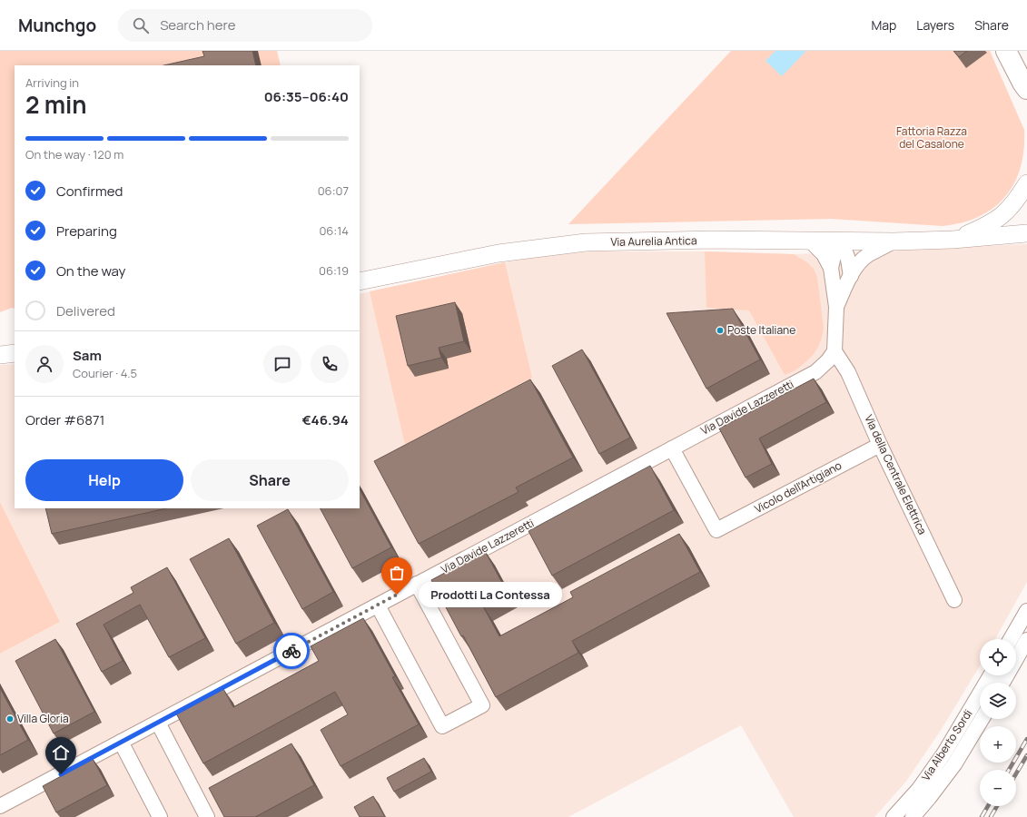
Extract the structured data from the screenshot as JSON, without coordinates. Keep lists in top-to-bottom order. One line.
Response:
{"streets":{"street":["Via Aurelia Antica","Via Davide Lazzeretti","Via della Centrale Elettrica","Vicolo dell'Artigiano","Via Alberto Sordi"]},"crossings":[["Via Davide Lazzeretti","Via della Centrale Elettrica"],["Via Davide Lazzeretti","Vicolo dell'Artigiano"],["Via della Centrale Elettrica","Vicolo dell'Artigiano"]],"parks":["Fattoria Razza del Casalone"],"places":["Poste Italiane","Prodotti La Contessa","Villa Gloria"],"page":{"header":"Munchgo","search":"Search here","nav":["Map","Layers","Share"],"heading":["2 min","Arriving in","06:35–06:40"],"panel":["Sam","Courier · 4.5","Order #6871","€46.94"],"bar":"On the way · 120 m","list":[["Confirmed","06:07"],["Preparing","06:14"],["On the way","06:19"],"Delivered"],"buttons":["Help","Share"],"bubble":"Prodotti La Contessa","map_buttons":["+","−"]}}
